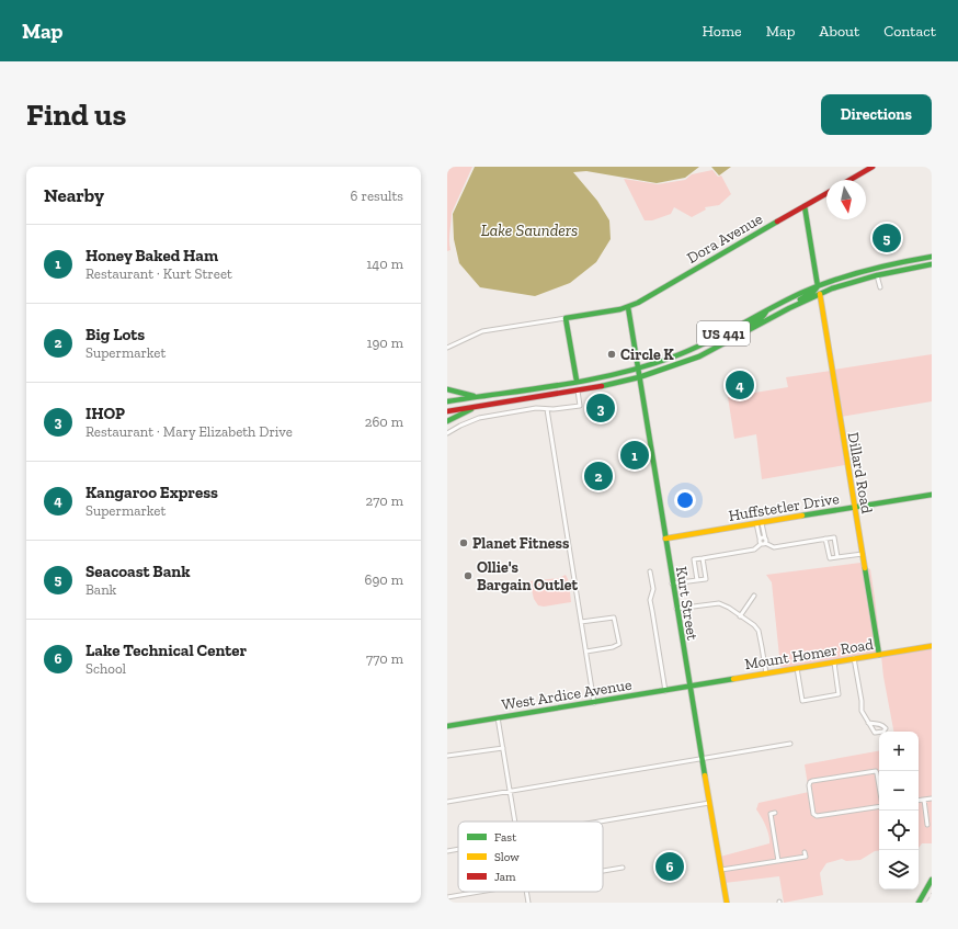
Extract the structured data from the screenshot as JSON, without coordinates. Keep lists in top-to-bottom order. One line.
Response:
{"streets":{"street":["Dora Avenue","US 441","Dillard Road","Huffstetler Drive","Kurt Street","Mount Homer Road","West Ardice Avenue"]},"crossings":[["Dora Avenue","Kurt Street"],["US 441","Dillard Road"],["US 441","Kurt Street"],["Dillard Road","Huffstetler Drive"],["Dillard Road","Mount Homer Road"],["Huffstetler Drive","Kurt Street"],["Kurt Street","Mount Homer Road"],["Kurt Street","West Ardice Avenue"],["Mount Homer Road","West Ardice Avenue"]],"water":["Lake Saunders"],"places":["Circle K","Planet Fitness","Ollie's Bargain Outlet"],"legend":["Fast","Slow","Jam"],"north":"bottom","page":{"header":"Map","nav":["Home","Map","About","Contact"],"buttons":"Directions","title":"Find us","heading":["Nearby","6 results"],"pins":["5","4","3","1","2","6"],"list":[{"mark":"1","name":"Honey Baked Ham","note":"Restaurant · Kurt Street","value":"140 m"},{"mark":"2","name":"Big Lots","note":"Supermarket","value":"190 m"},{"mark":"3","name":"IHOP","note":"Restaurant · Mary Elizabeth Drive","value":"260 m"},{"mark":"4","name":"Kangaroo Express","note":"Supermarket","value":"270 m"},{"mark":"5","name":"Seacoast Bank","note":"Bank","value":"690 m"},{"mark":"6","name":"Lake Technical Center","note":"School","value":"770 m"}],"map_buttons":["+","−"]}}
